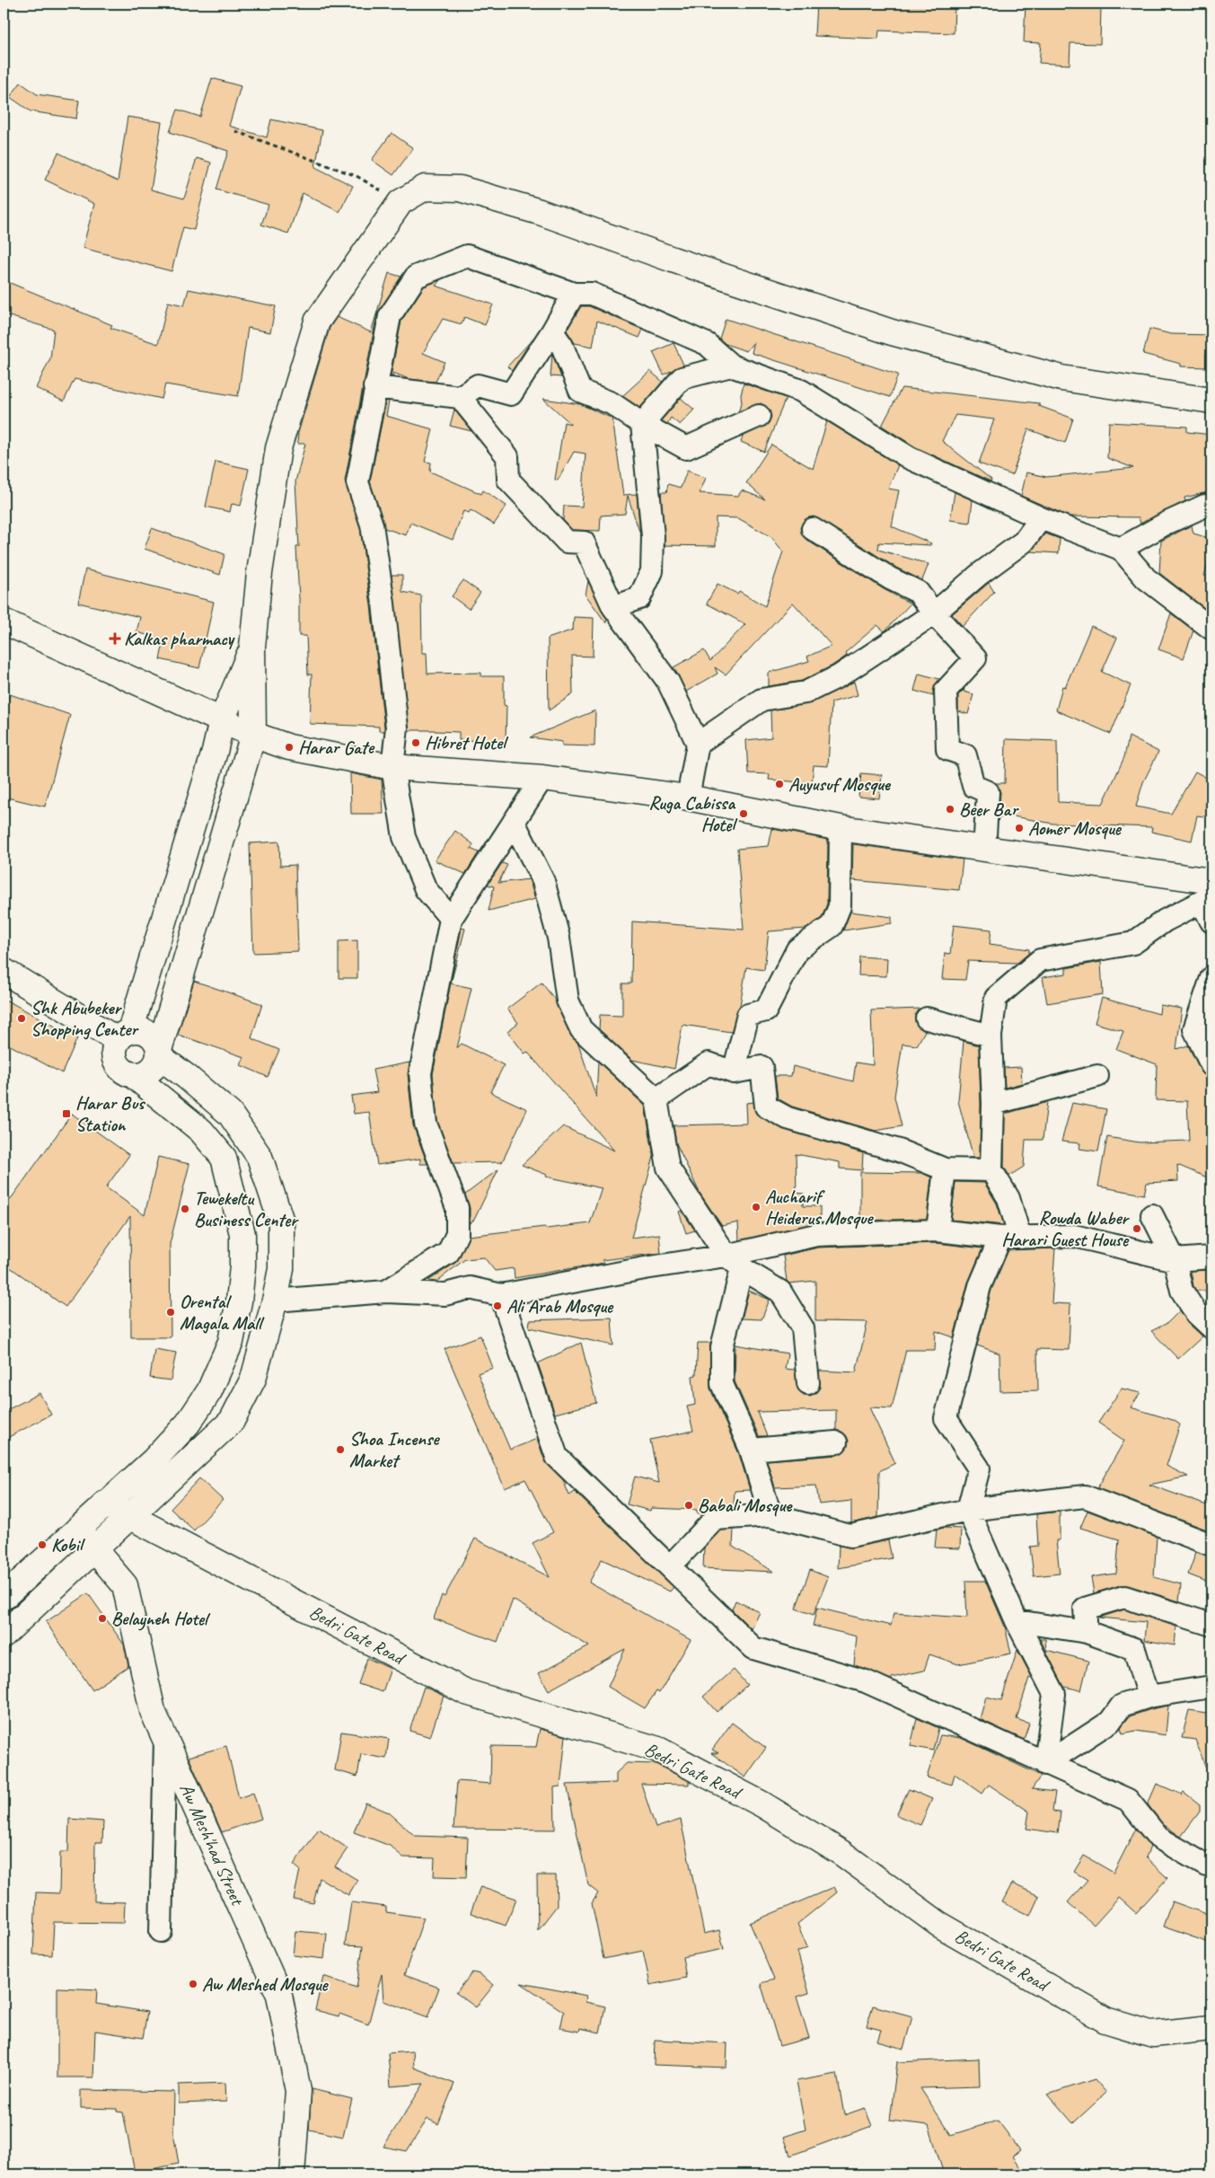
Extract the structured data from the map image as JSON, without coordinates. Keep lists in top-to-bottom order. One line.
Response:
{"streets":{"street":["Bedri Gate Road","Aw Mesh'had Street"]},"places":{"health":["Kalkas pharmacy"],"other":["Hibret Hotel","Harar Gate","Auyusuf Mosque","Beer Bar","Ruga Cabissa Hotel","Aomer Mosque","Shk Abubeker Shopping Center","Aucharif Heiderus Mosque","Tewekeltu Business Center","Rowda Waber Harari Guest House","Ali Arab Mosque","Orental Magala Mall","Shoa Incense Market","Babali Mosque","Kobil","Belayneh Hotel","Aw Meshed Mosque"],"transit":["Harar Bus Station"]}}
